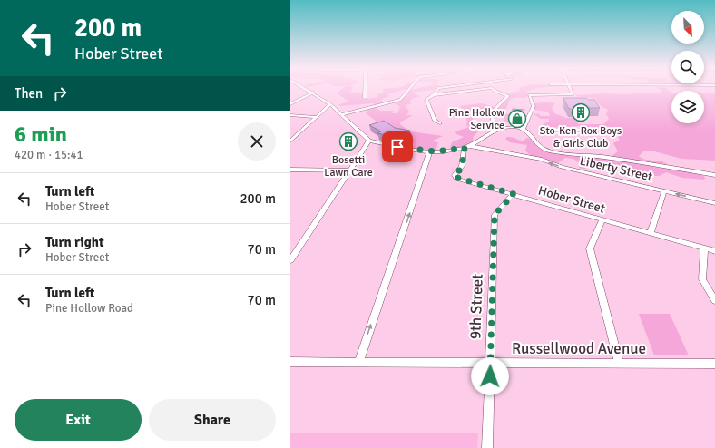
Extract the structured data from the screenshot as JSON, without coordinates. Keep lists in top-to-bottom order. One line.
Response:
{"streets":{"street":["Liberty Street","Hober Street","9th Street","Russellwood Avenue"]},"crossings":[["Liberty Street","Hober Street"],["Hober Street","9th Street"],["9th Street","Russellwood Avenue"]],"places":{"building":["Sto-Ken-Rox Boys & Girls Club","Bosetti Lawn Care"],"shop":["Pine Hollow Service"]},"north":"bottom right","page":{"turn":["200 m","Hober Street"],"then":"Then","heading":["6 min","420 m · 15:41"],"list":[{"name":"Turn left","note":"Hober Street","value":"200 m"},{"name":"Turn right","note":"Hober Street","value":"70 m"},{"name":"Turn left","note":"Pine Hollow Road","value":"70 m"}],"buttons":["Exit","Share"]}}
